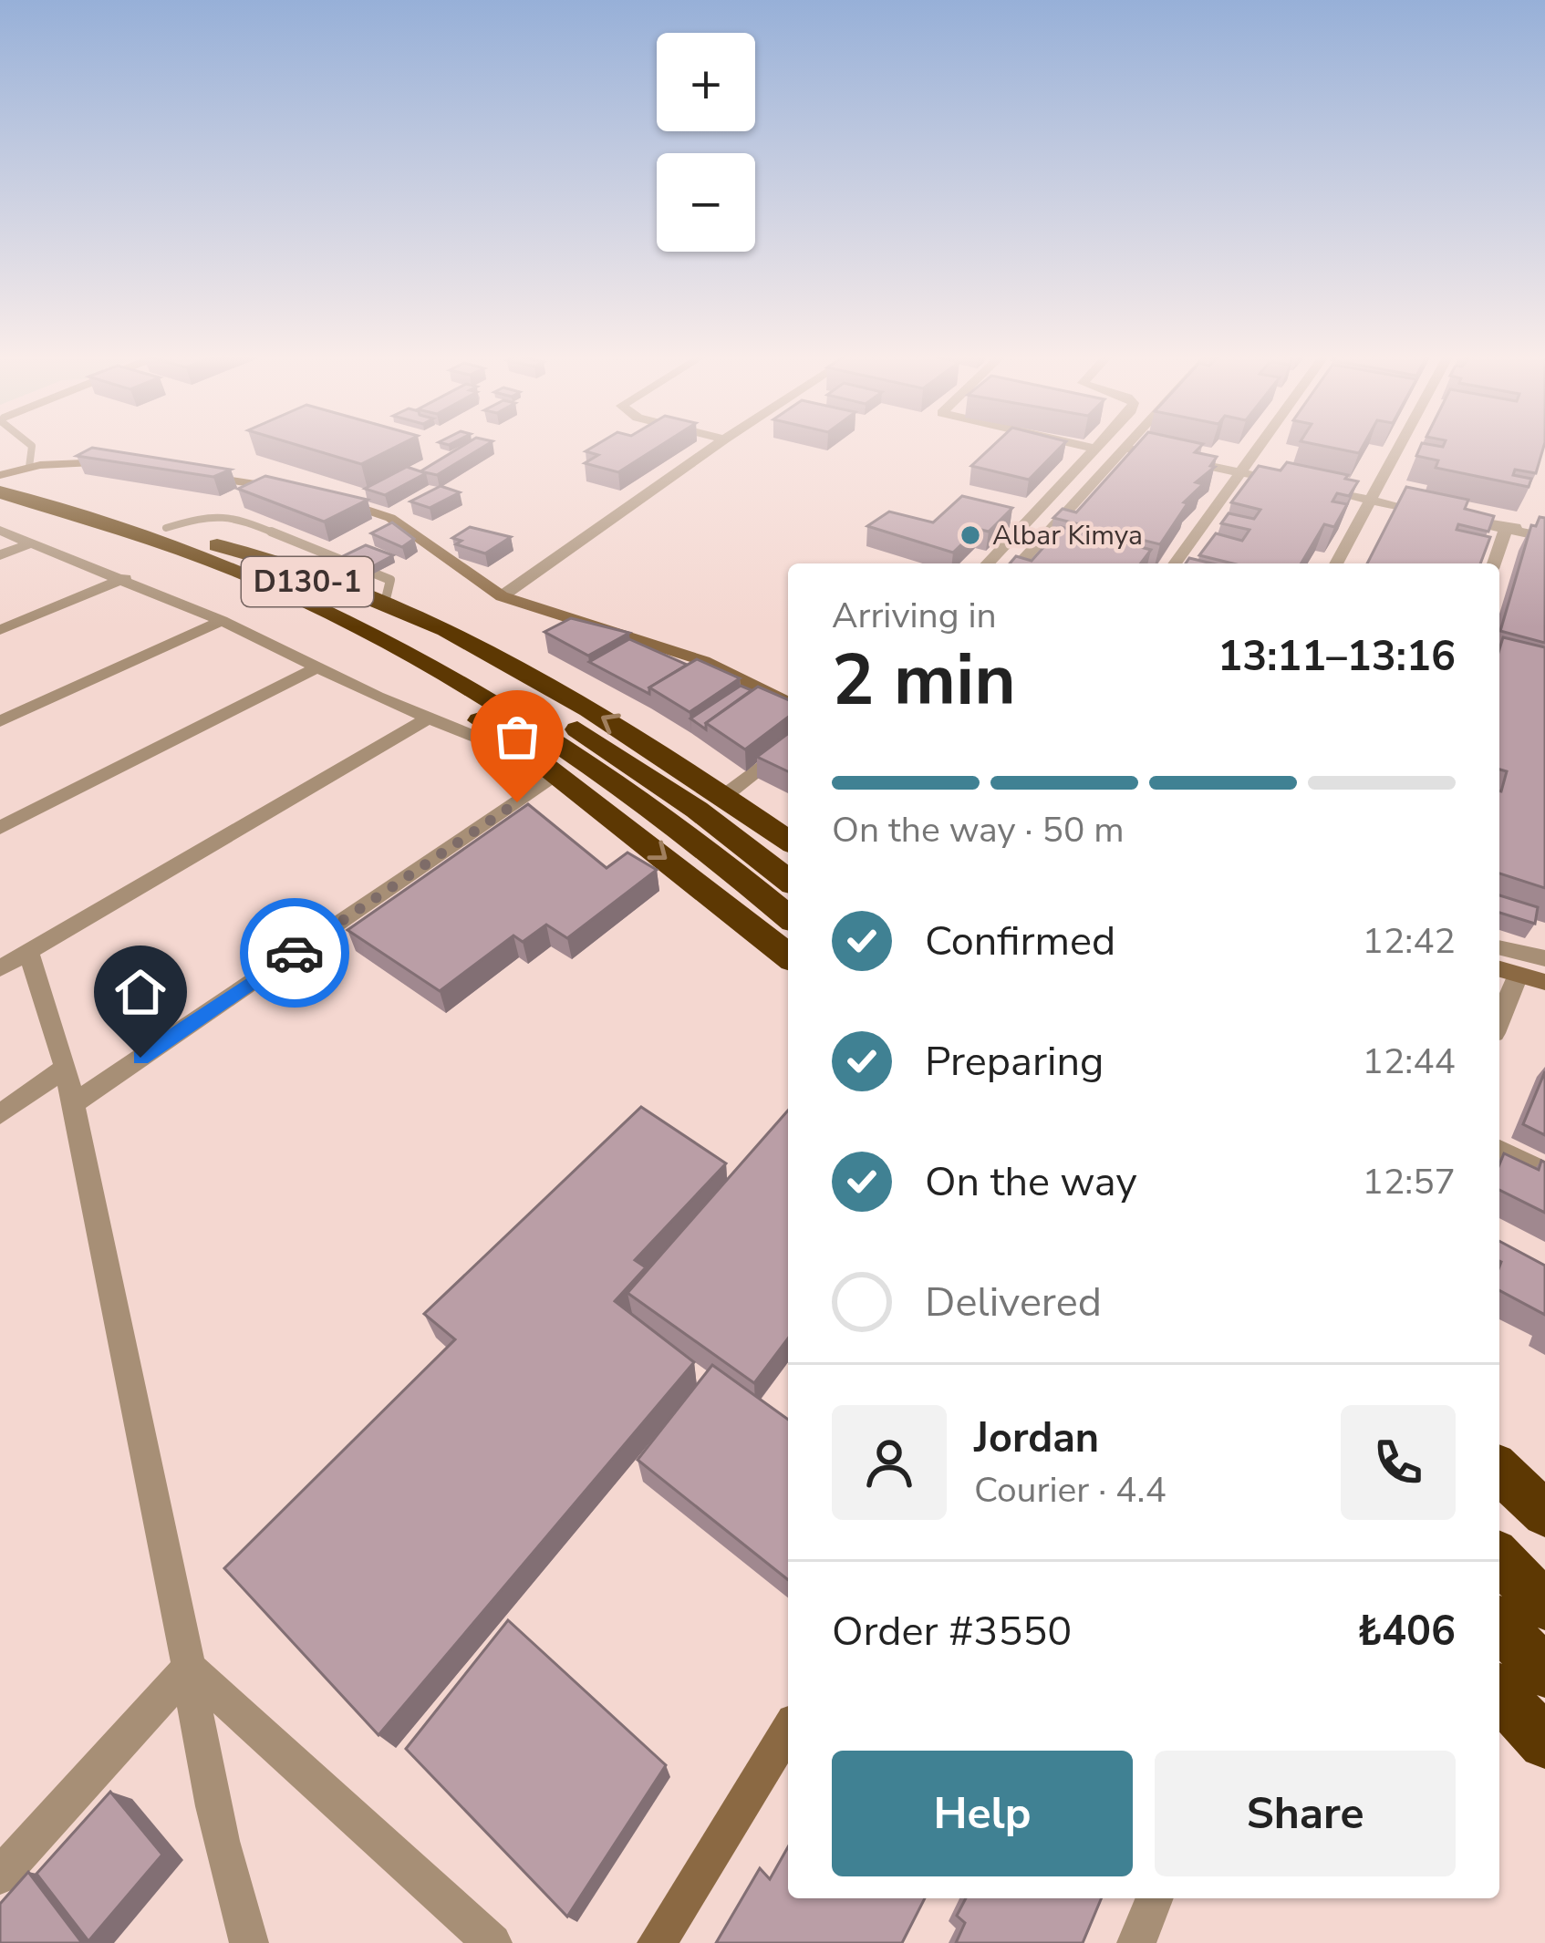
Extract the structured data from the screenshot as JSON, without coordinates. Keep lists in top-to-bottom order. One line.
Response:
{"streets":{"highway":["D130-1"]},"places":["Albar Kimya"],"page":{"map_buttons":["+","−"],"heading":["2 min","Arriving in","13:11–13:16"],"panel":["Jordan","Courier · 4.4","Order #3550","₺406"],"bar":"On the way · 50 m","list":[["Confirmed","12:42"],["Preparing","12:44"],["On the way","12:57"],"Delivered"],"buttons":["Help","Share"]}}
